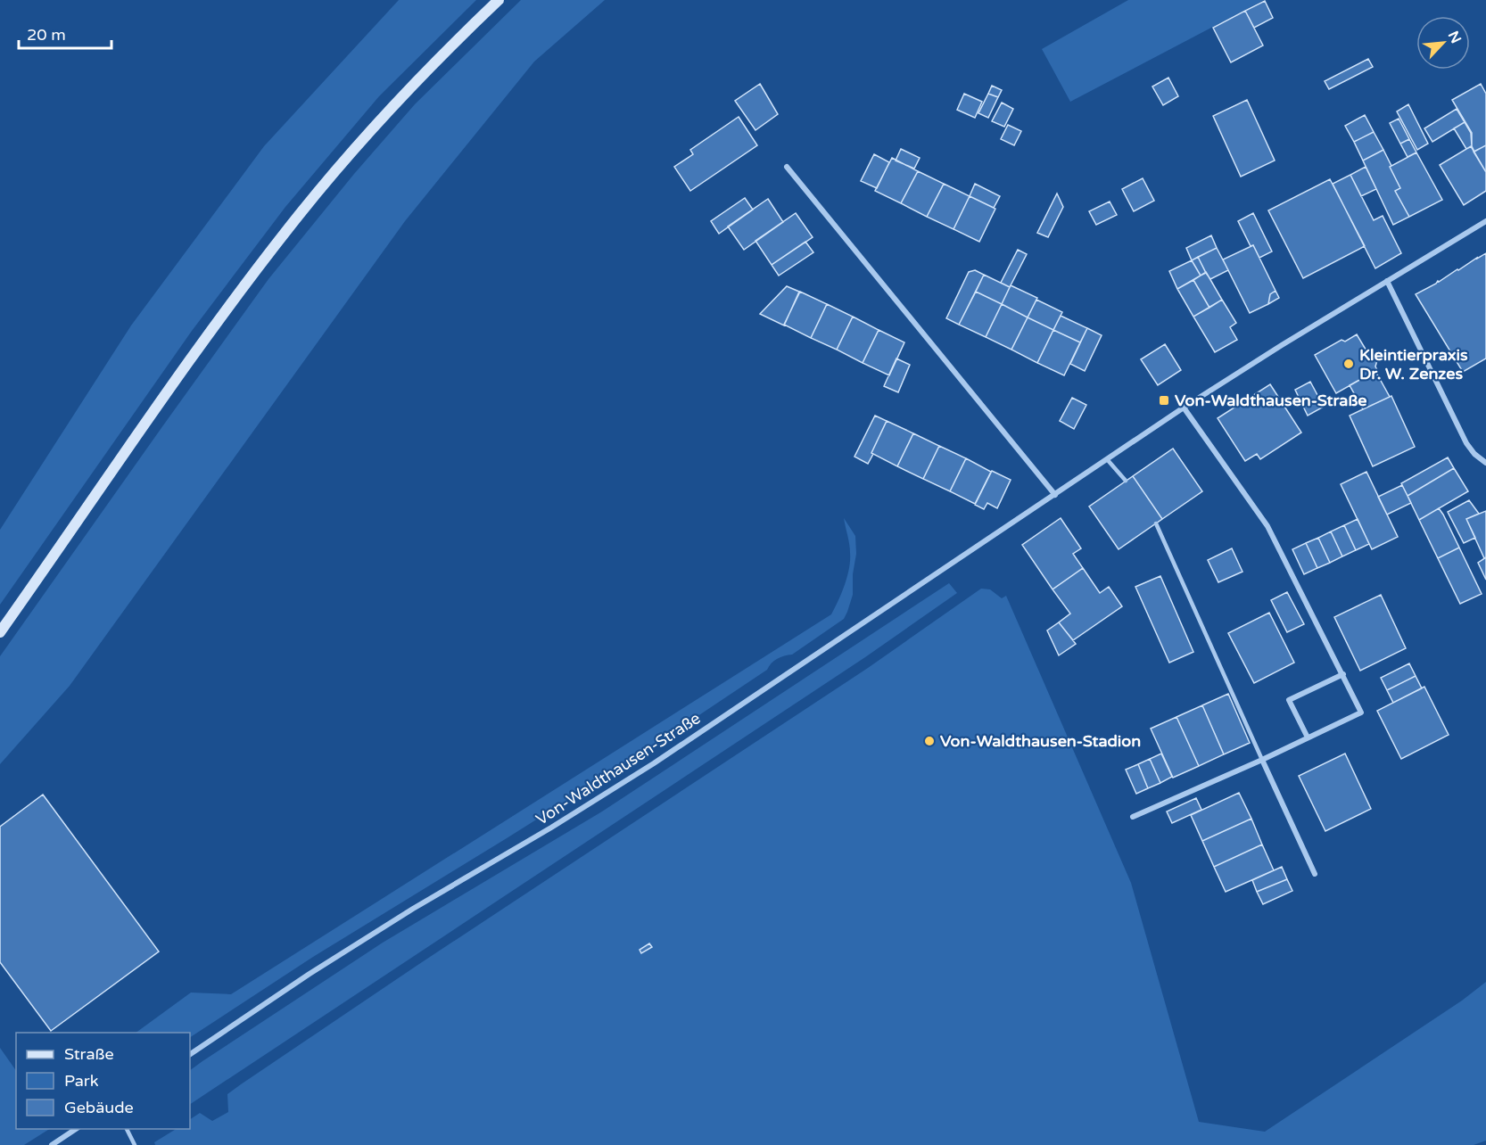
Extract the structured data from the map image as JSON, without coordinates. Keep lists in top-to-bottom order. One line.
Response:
{"streets":{"street":["Von-Waldthausen-Straße"]},"places":{"other":["Kleintierpraxis Dr. W. Zenzes","Von-Waldthausen-Stadion"],"transit":["Von-Waldthausen-Straße"]},"legend":["Straße","Park","Gebäude"],"scale_bar":"20 m","north":"top right"}
